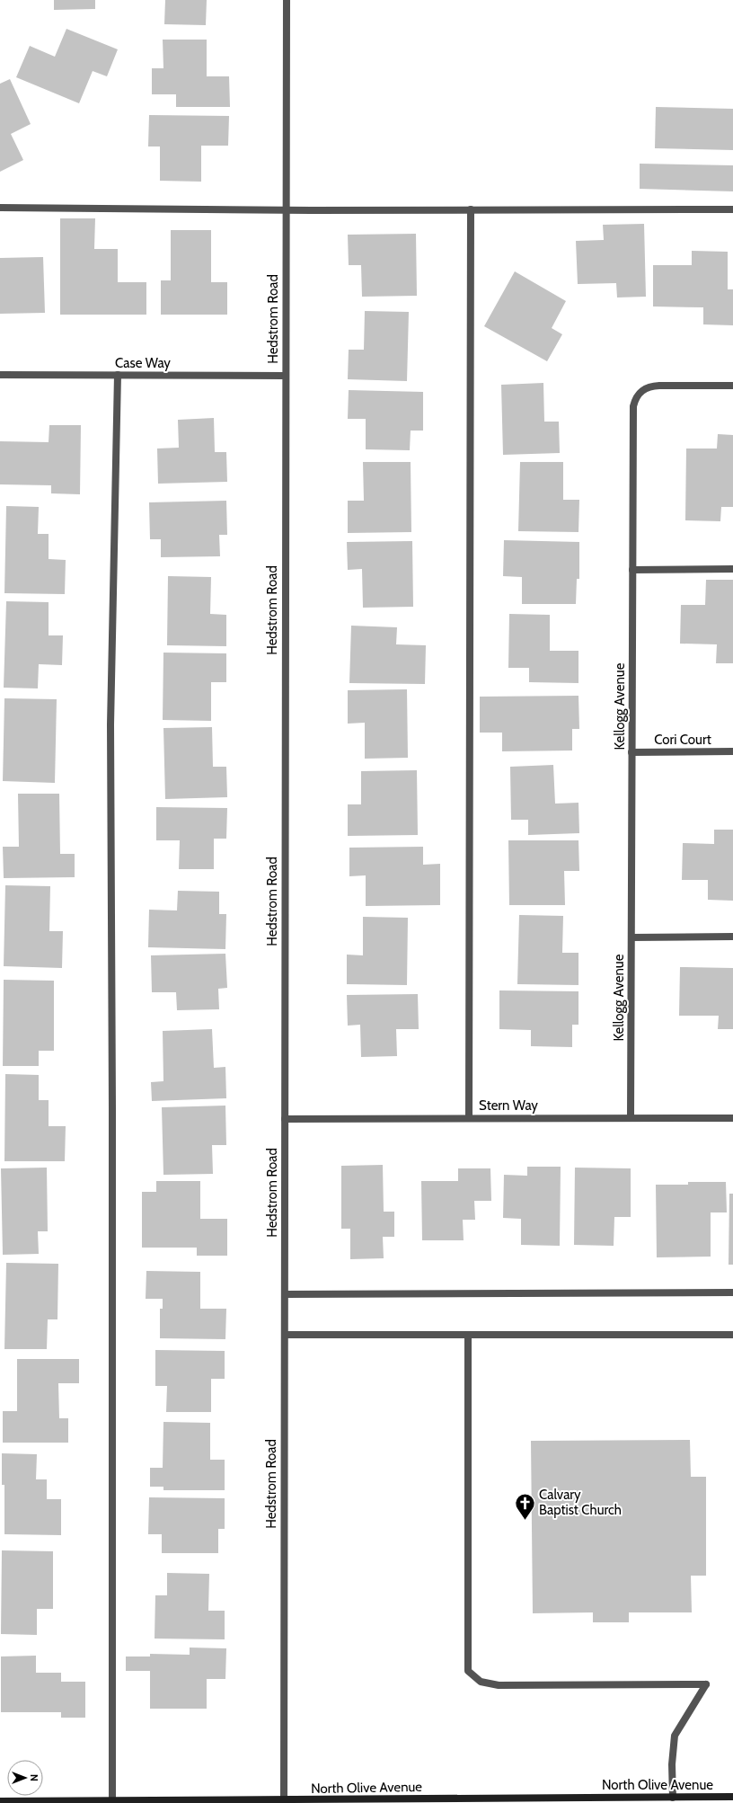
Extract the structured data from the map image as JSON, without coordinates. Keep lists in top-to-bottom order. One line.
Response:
{"streets":{"street":["Hedstrom Road","Case Way","Kellogg Avenue","Cori Court","Stern Way","North Olive Avenue"]},"crossings":[["Hedstrom Road","Case Way"],["Hedstrom Road","Stern Way"],["Hedstrom Road","North Olive Avenue"],["Kellogg Avenue","Cori Court"],["Kellogg Avenue","Stern Way"]],"places":{"church":["Calvary Baptist Church"]},"north":"right"}
